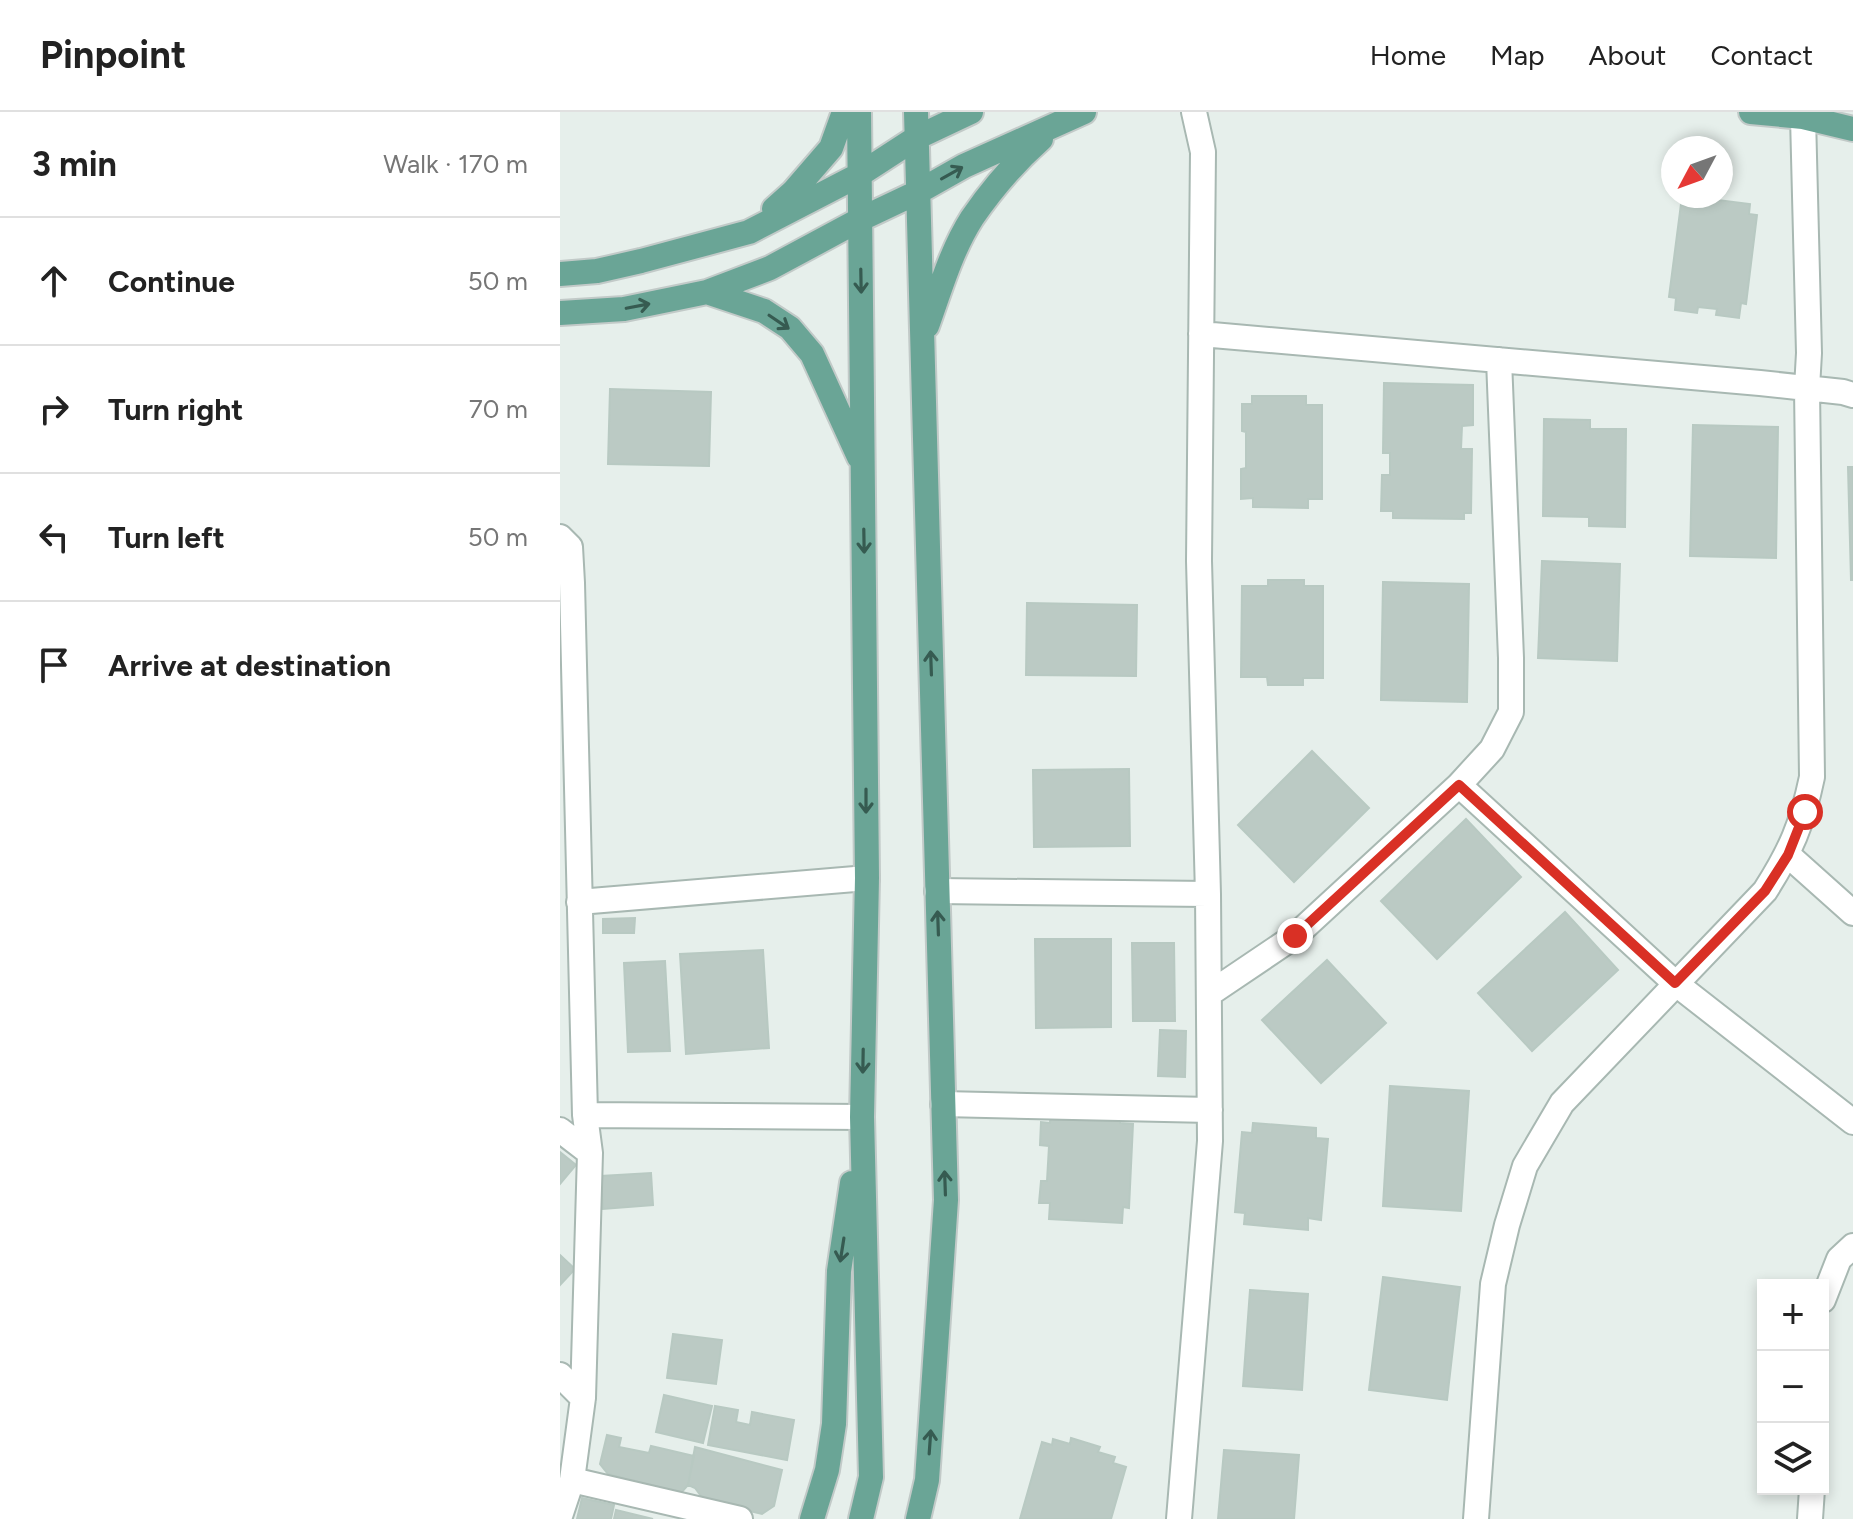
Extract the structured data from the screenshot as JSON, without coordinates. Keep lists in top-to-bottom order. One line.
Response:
{"north":"bottom left","page":{"header":"Pinpoint","nav":["Home","Map","About","Contact"],"heading":["3 min","Walk · 170 m"],"list":[["Continue","50 m"],["Turn right","70 m"],["Turn left","50 m"],"Arrive at destination"],"map_buttons":["+","−"]}}
